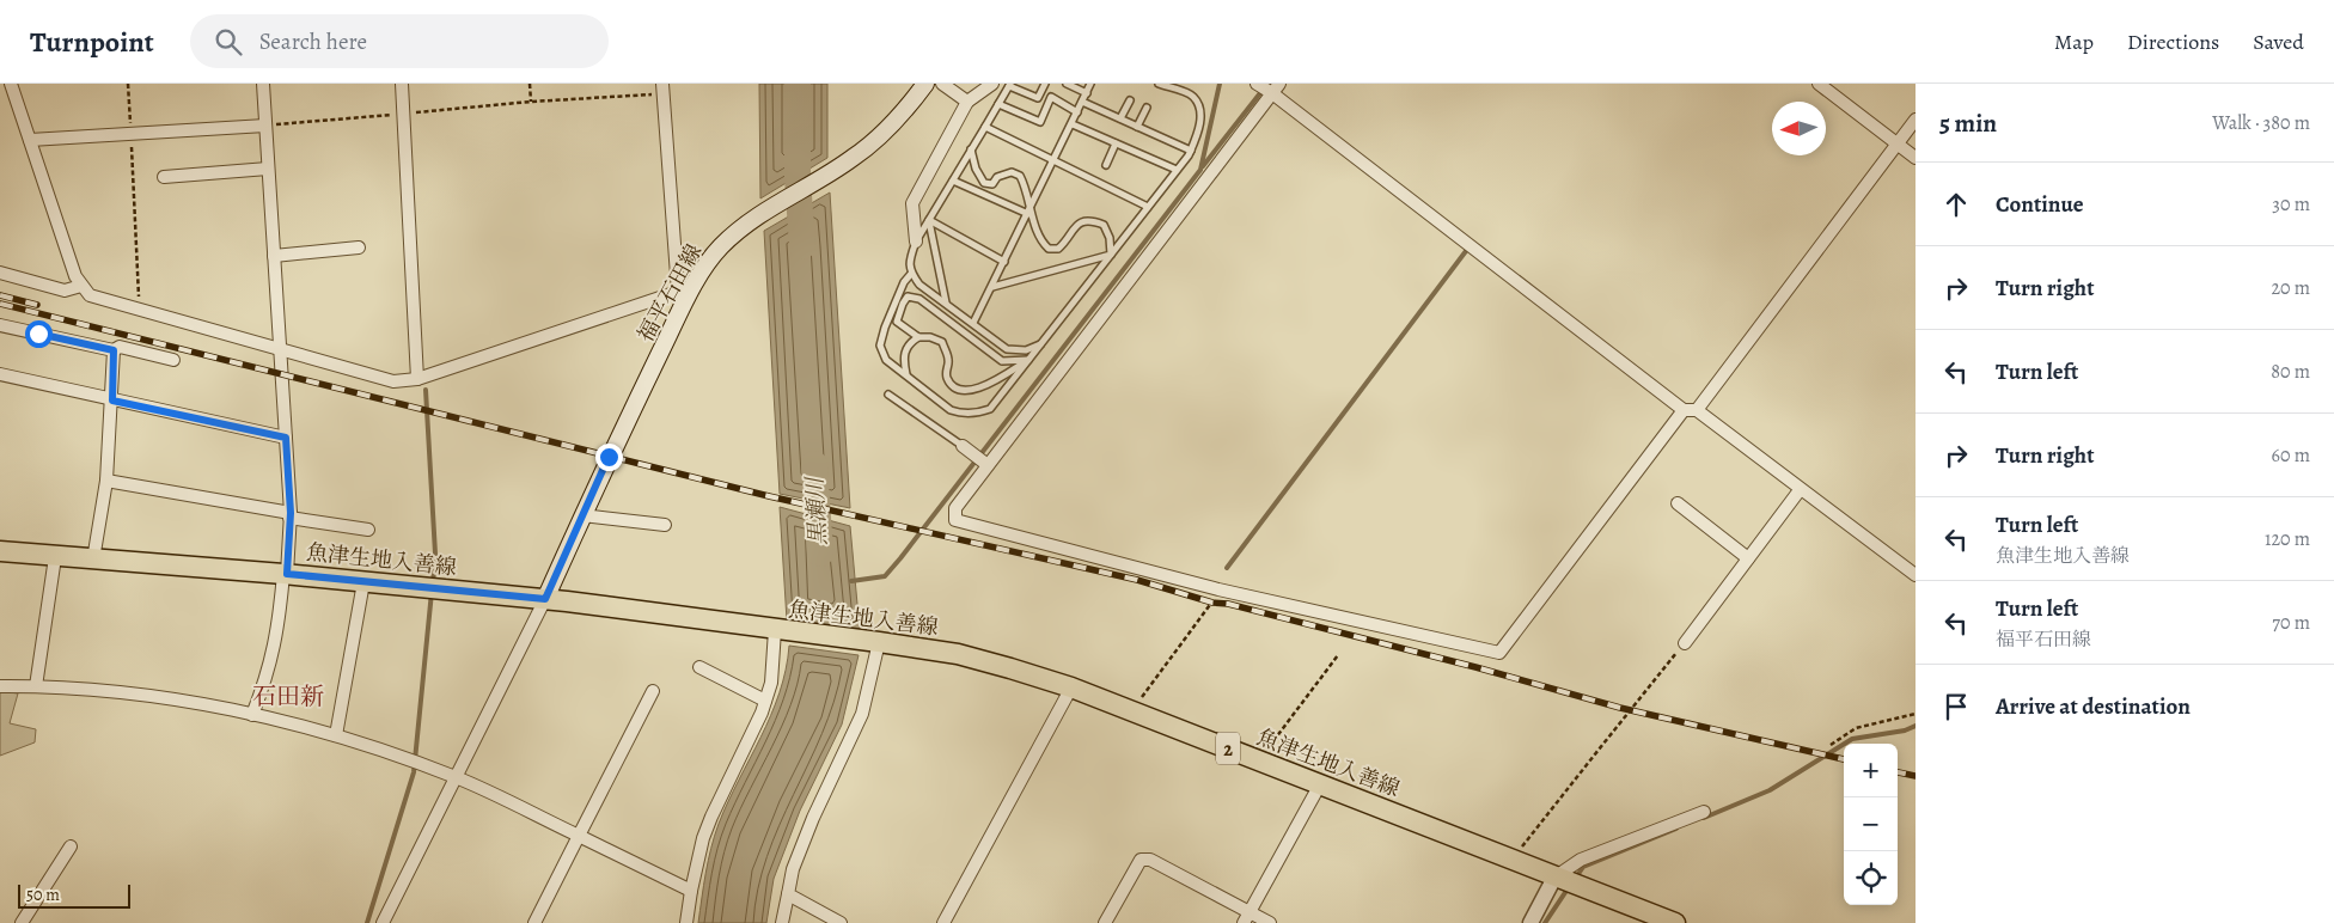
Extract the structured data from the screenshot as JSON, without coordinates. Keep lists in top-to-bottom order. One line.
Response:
{"streets":{"main road":["福平石田線","魚津生地入善線","2"]},"crossings":[["福平石田線","魚津生地入善線"]],"districts":["石田新"],"water":["黒瀬川"],"scale_bar":"50 m","north":"left","page":{"header":"Turnpoint","search":"Search here","nav":["Map","Directions","Saved"],"heading":["5 min","Walk · 380 m"],"list":[["Continue","30 m"],["Turn right","20 m"],["Turn left","80 m"],["Turn right","60 m"],["Turn left","魚津生地入善線","120 m"],["Turn left","福平石田線","70 m"],"Arrive at destination"],"map_buttons":["+","−"],"scale":"50 m"}}
